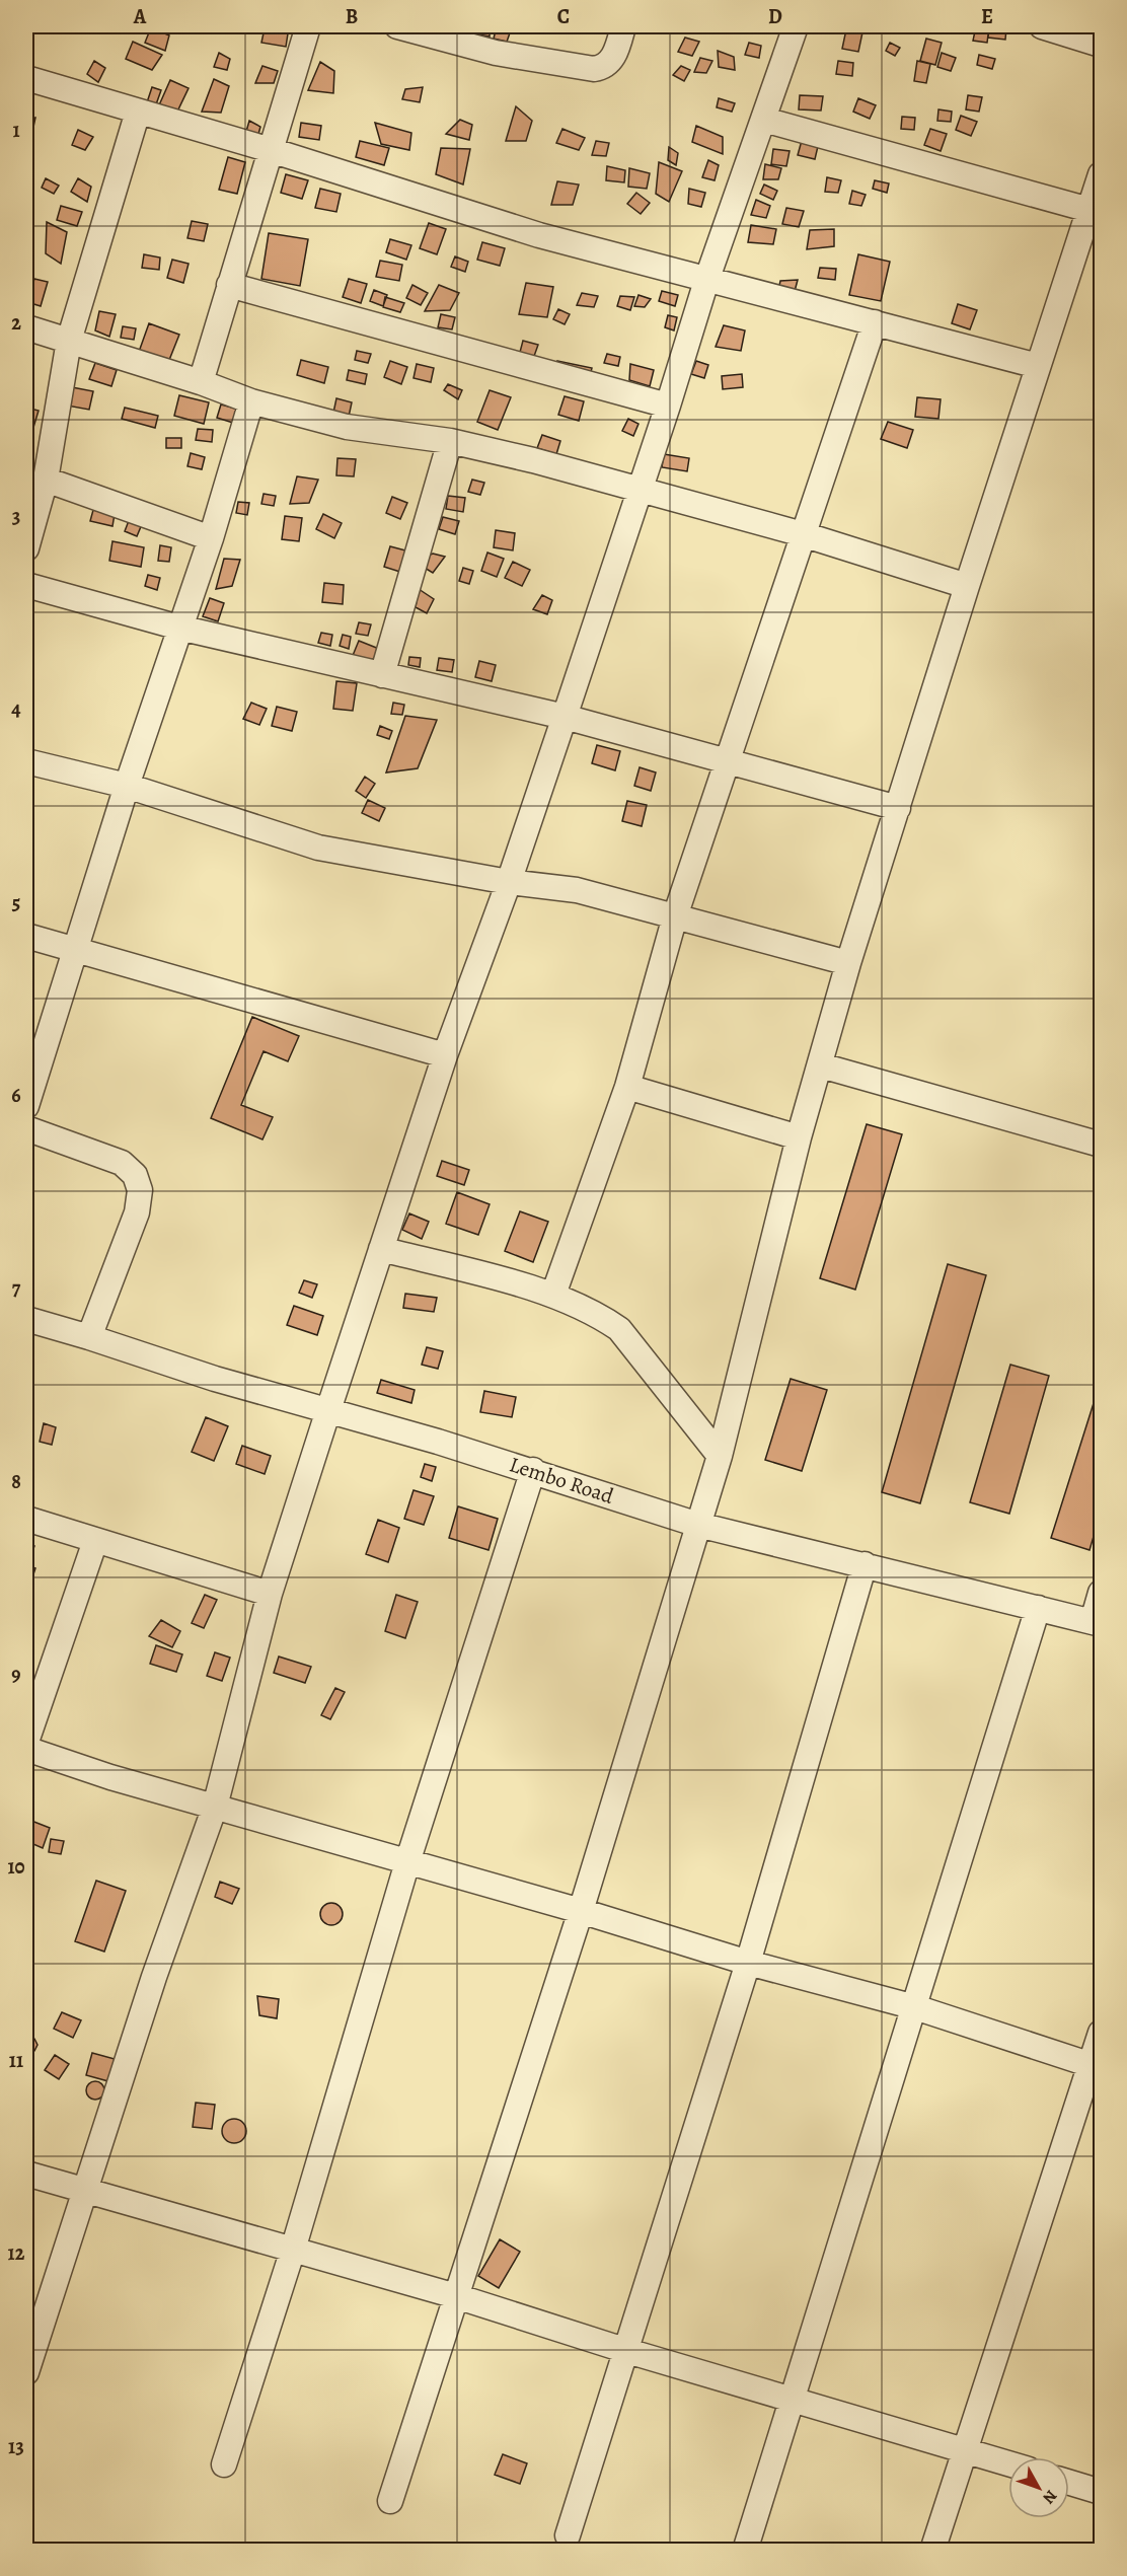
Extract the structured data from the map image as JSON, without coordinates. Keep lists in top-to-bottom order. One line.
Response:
{"streets":{"street":["Lembo Road"]},"north":"bottom right","grid":{"columns":["A","B","C","D","E"],"rows":["1","2","3","4","5","6","7","8","9","10","11","12","13"]}}
